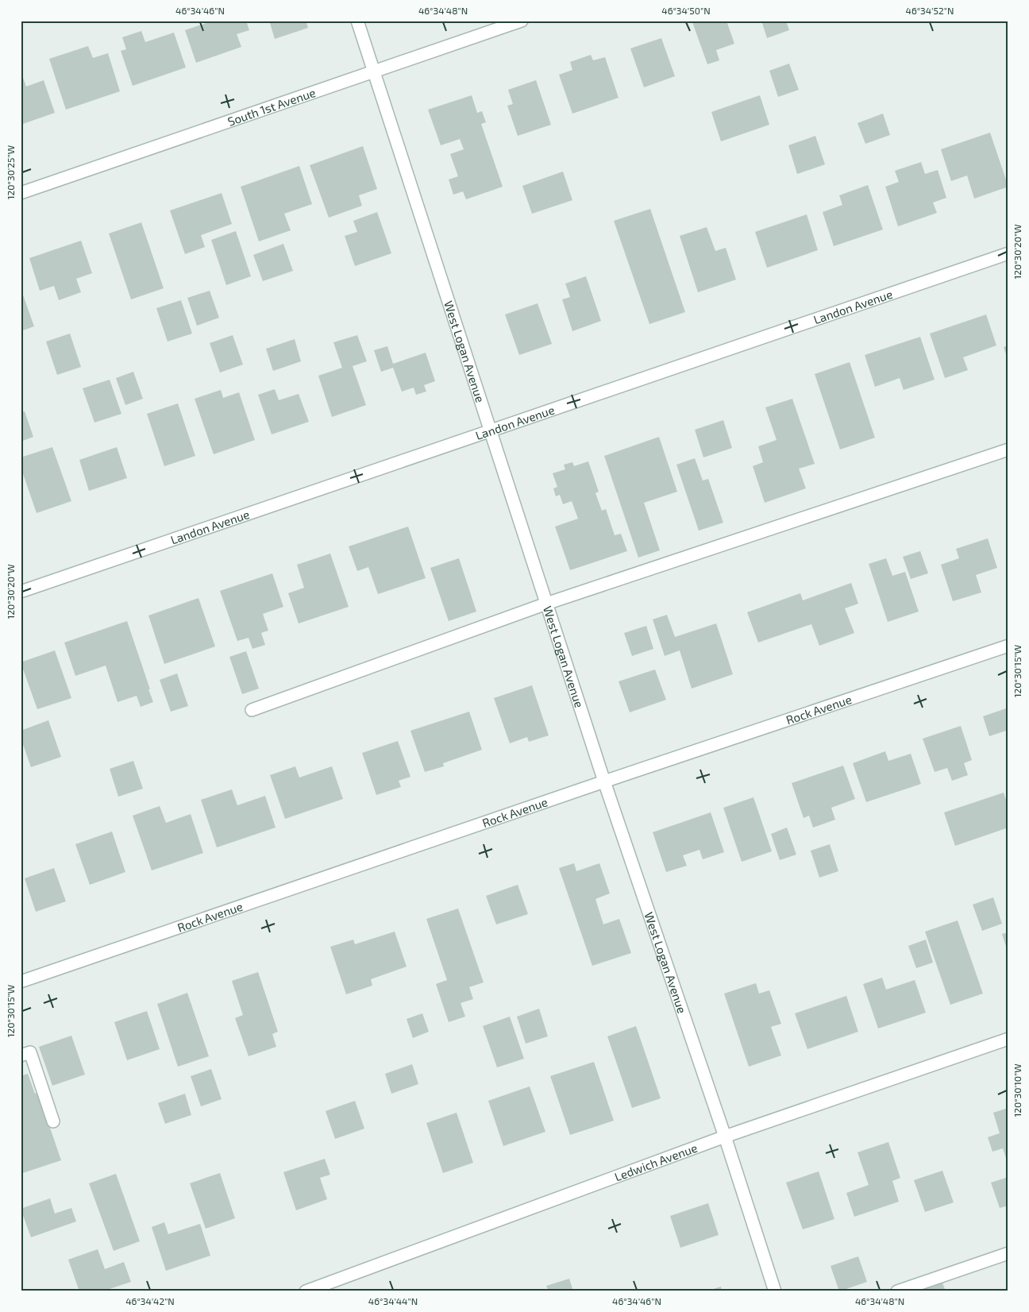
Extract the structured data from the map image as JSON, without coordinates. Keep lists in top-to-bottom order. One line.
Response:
{"streets":{"street":["South 1st Avenue","Landon Avenue","West Logan Avenue","Rock Avenue","Ledwich Avenue"]},"crossings":[["South 1st Avenue","West Logan Avenue"],["Landon Avenue","West Logan Avenue"],["West Logan Avenue","Rock Avenue"],["West Logan Avenue","Ledwich Avenue"]],"coordinates":["46°34'46\"N","46°34'48\"N","46°34'50\"N","46°34'52\"N","120°30'25\"W","120°30'20\"W","120°30'15\"W","120°30'10\"W","46°34'42\"N","46°34'44\"N"]}
